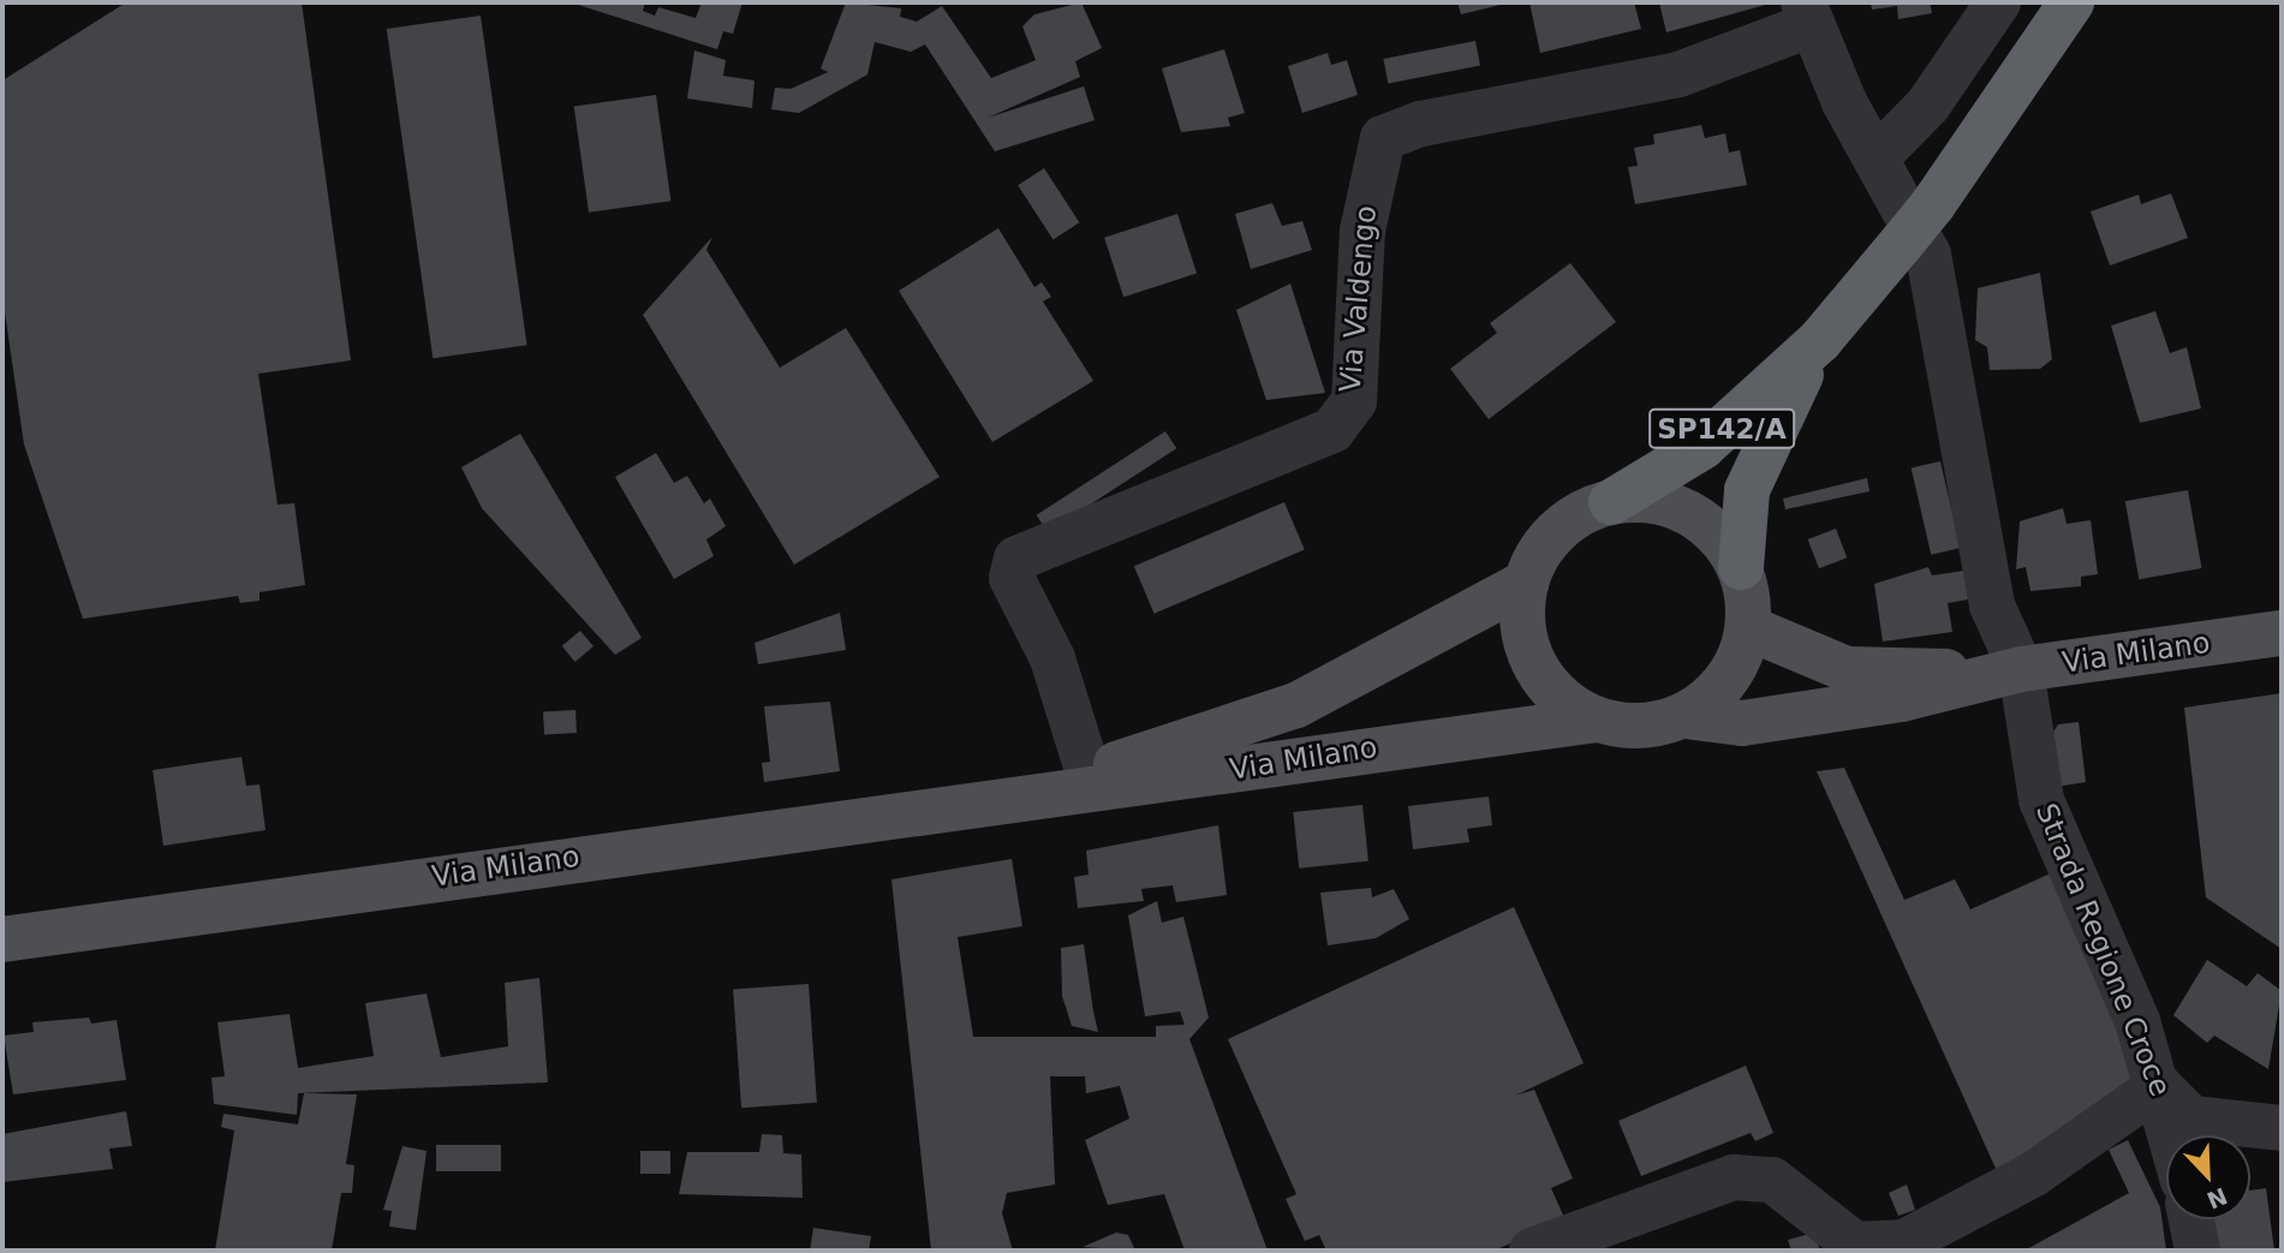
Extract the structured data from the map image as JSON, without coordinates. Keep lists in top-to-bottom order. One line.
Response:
{"streets":{"highway":["SP142/A"],"main road":["Via Milano"],"street":["Via Valdengo","Strada Regione Croce"]},"crossings":[["Via Valdengo","Via Milano"],["Via Valdengo","Strada Regione Croce"],["SP142/A","Via Milano"],["Via Milano","Strada Regione Croce"]],"north":"bottom right"}
